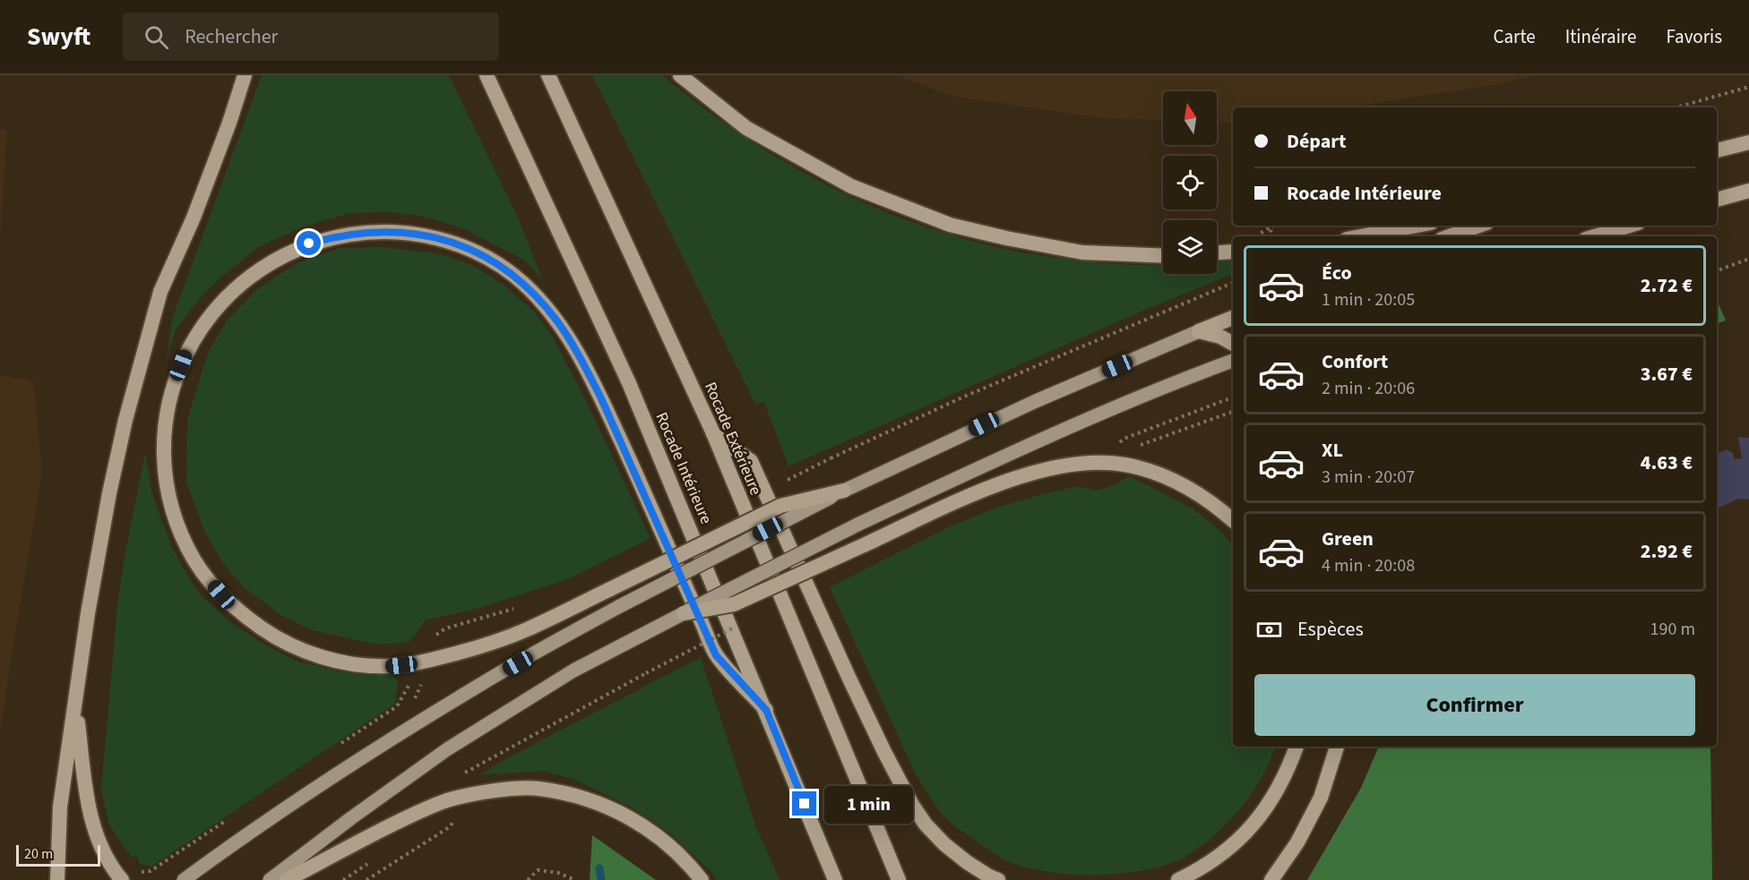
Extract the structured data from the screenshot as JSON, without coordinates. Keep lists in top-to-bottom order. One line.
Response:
{"streets":{"highway":["Rocade Extérieure","Rocade Intérieure"]},"scale_bar":"20 m","north":"top","page":{"header":"Swyft","search":"Rechercher","nav":["Carte","Itinéraire","Favoris"],"banner":["Départ","Rocade Intérieure"],"list":[{"name":"Éco","note":"1 min · 20:05","value":"2.72 €"},{"name":"Confort","note":"2 min · 20:06","value":"3.67 €"},{"name":"XL","note":"3 min · 20:07","value":"4.63 €"},{"name":"Green","note":"4 min · 20:08","value":"2.92 €"}],"pay":["Espèces","190 m"],"buttons":"Confirmer","bubble":"1 min","scale":"20 m"}}
